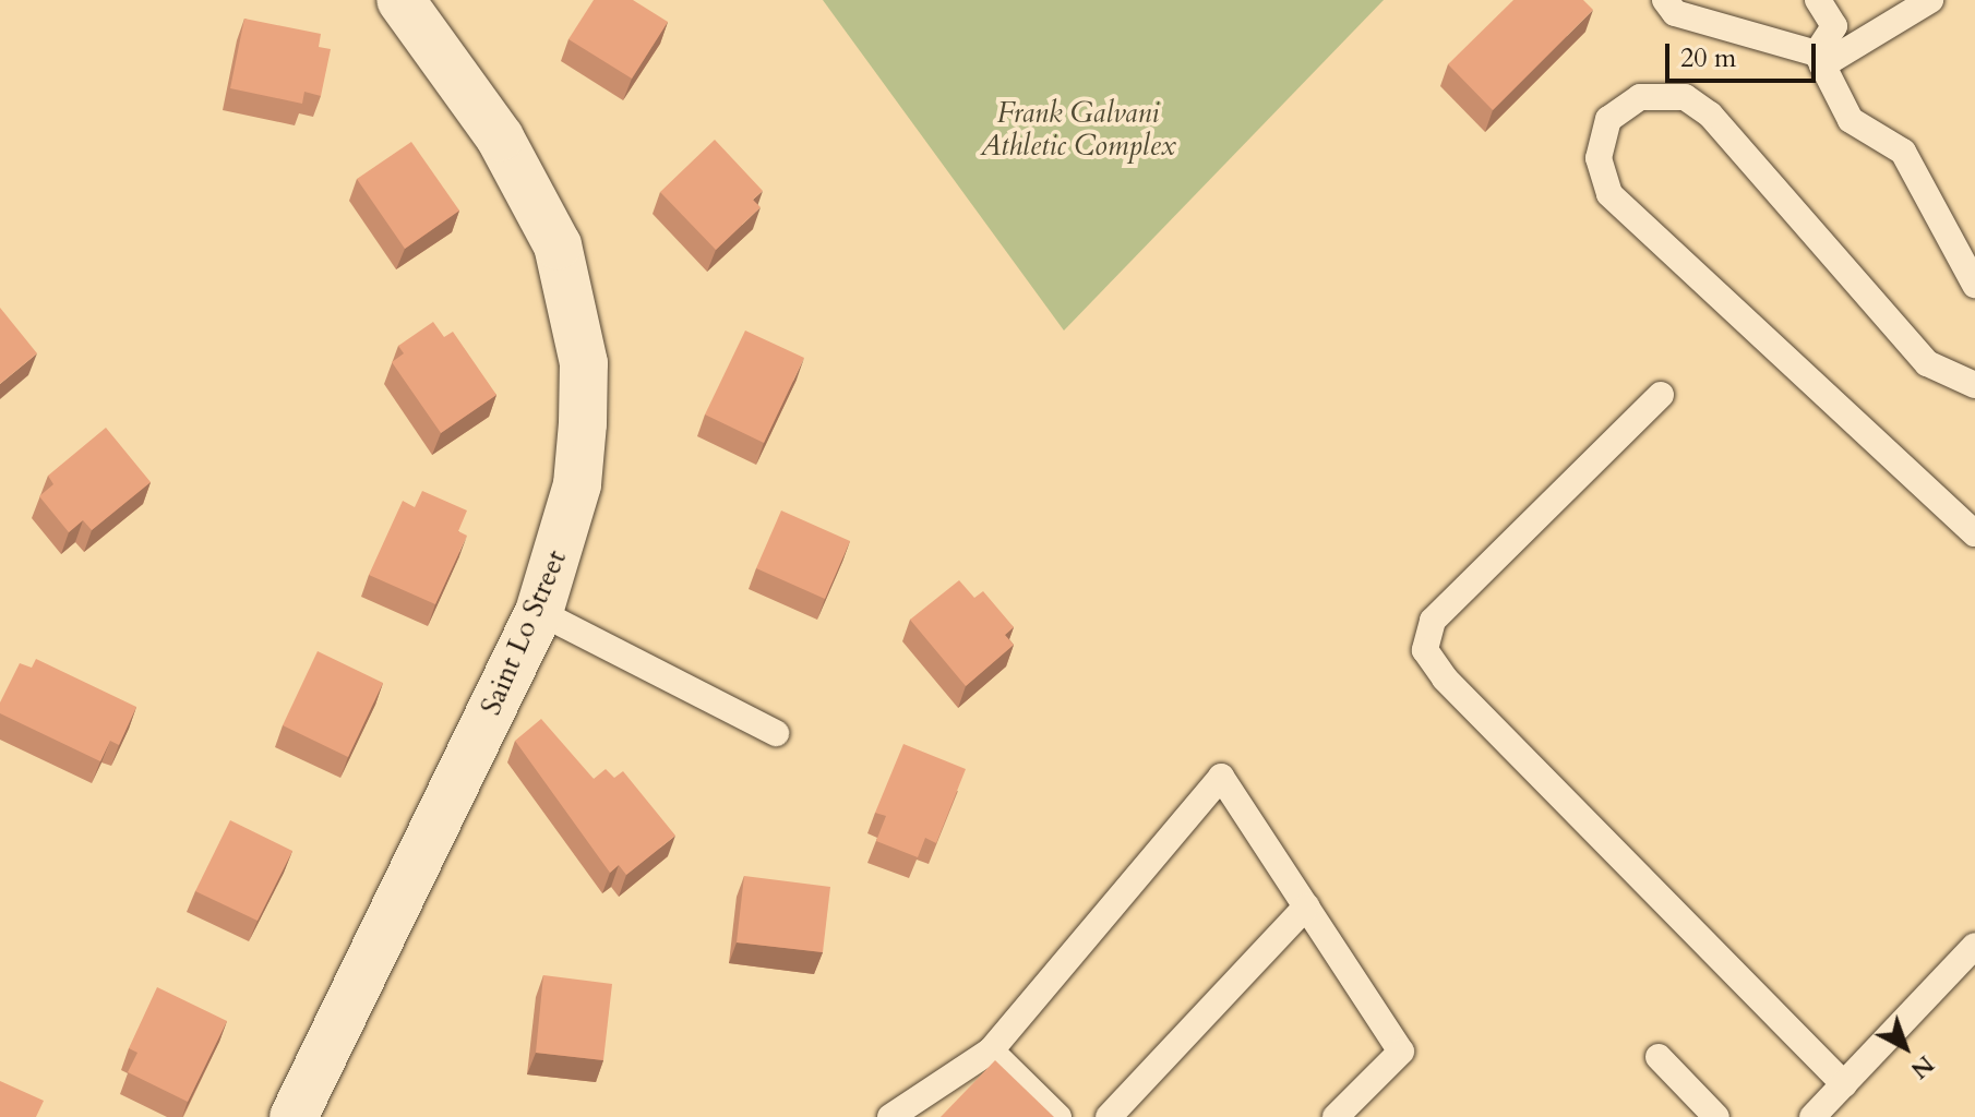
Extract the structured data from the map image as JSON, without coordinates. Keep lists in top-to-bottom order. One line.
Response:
{"streets":{"street":["Saint Lo Street"]},"parks":["Frank Galvani Athletic Complex"],"scale_bar":"20 m","north":"bottom right"}
